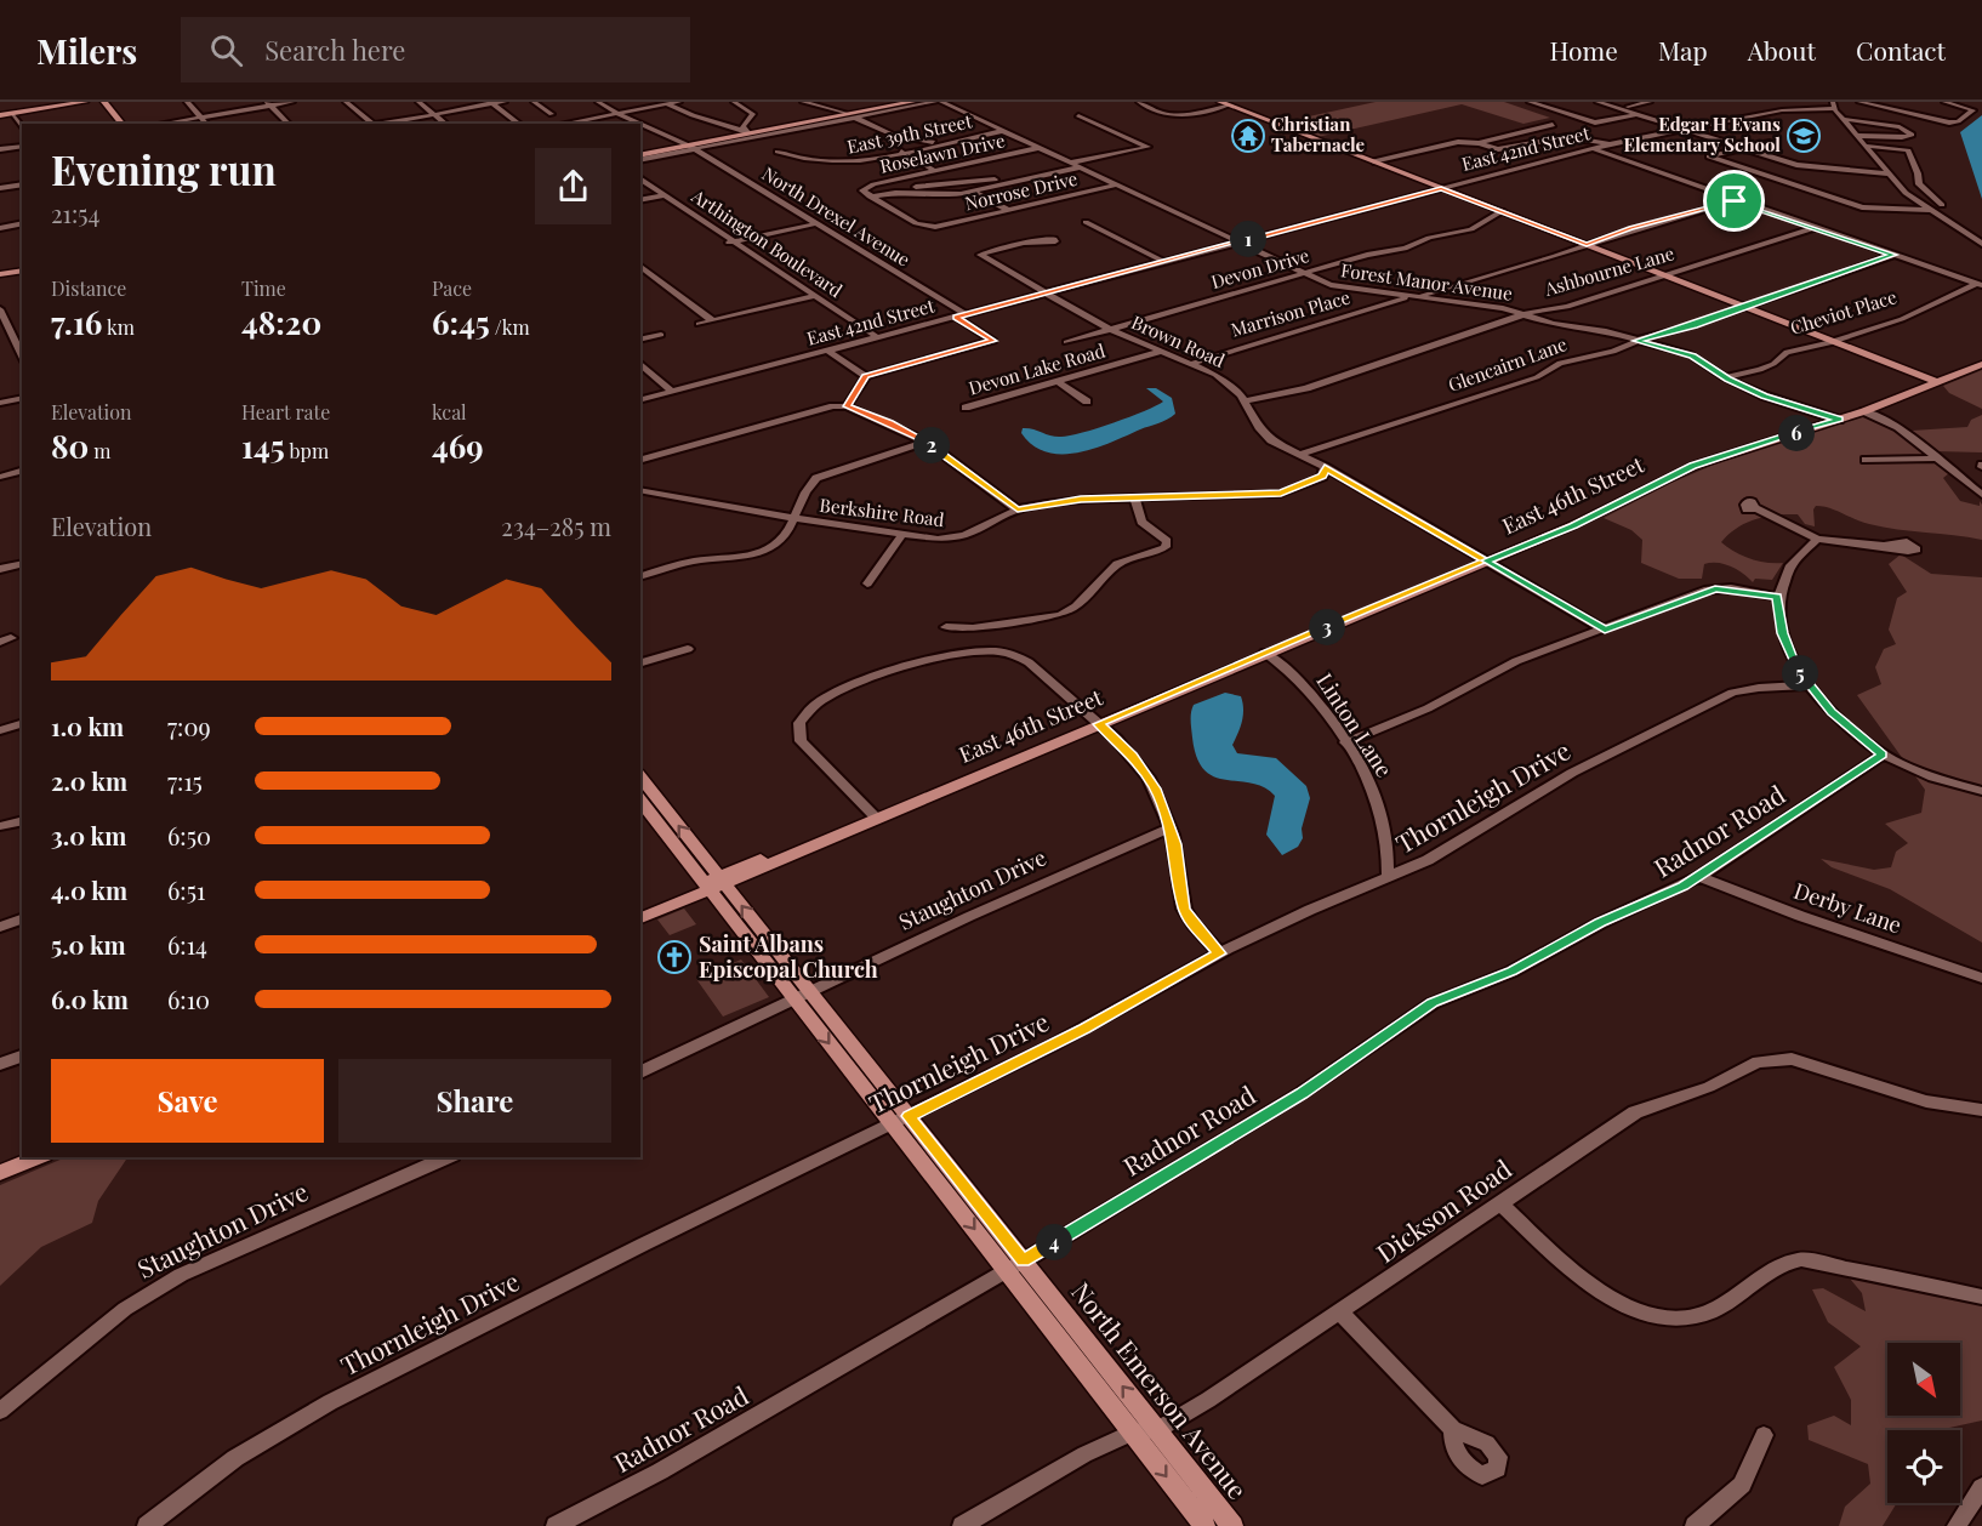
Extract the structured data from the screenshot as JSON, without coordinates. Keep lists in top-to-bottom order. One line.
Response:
{"streets":{"main road":["East 46th Street","North Emerson Avenue"],"street":["East 39th Street","East 42nd Street","Roselawn Drive","Norrose Drive","North Drexel Avenue","Arthington Boulevard","Devon Drive","Ashbourne Lane","Forest Manor Avenue","Cheviot Place","Marrison Place","Brown Road","Glencairn Lane","Devon Lake Road","Berkshire Road","Linton Lane","Thornleigh Drive","Radnor Road","Staughton Drive","Derby Lane","Dickson Road"]},"crossings":[["East 39th Street","Forest Manor Avenue"],["East 42nd Street","North Drexel Avenue"],["East 42nd Street","Arthington Boulevard"],["East 42nd Street","Forest Manor Avenue"],["East 42nd Street","Brown Road"],["Roselawn Drive","Norrose Drive"],["Roselawn Drive","Forest Manor Avenue"],["Norrose Drive","Forest Manor Avenue"],["Devon Drive","Forest Manor Avenue"],["Devon Drive","Brown Road"],["Ashbourne Lane","Forest Manor Avenue"],["Ashbourne Lane","Brown Road"],["Forest Manor Avenue","Cheviot Place"],["Forest Manor Avenue","Marrison Place"],["Forest Manor Avenue","Glencairn Lane"],["Forest Manor Avenue","East 46th Street"],["Marrison Place","Brown Road"],["Brown Road","Glencairn Lane"],["Brown Road","Devon Lake Road"],["Brown Road","East 46th Street"],["Brown Road","Berkshire Road"],["East 46th Street","Linton Lane"],["East 46th Street","North Emerson Avenue"],["Linton Lane","Thornleigh Drive"],["Thornleigh Drive","North Emerson Avenue"],["Radnor Road","Derby Lane"],["Radnor Road","North Emerson Avenue"],["Staughton Drive","North Emerson Avenue"],["Dickson Road","North Emerson Avenue"]],"places":{"temple":["Christian Tabernacle"],"school or university":["Edgar H Evans Elementary School"],"church":["Saint Albans Episcopal Church"]},"north":"bottom right","page":{"header":"Milers","search":"Search here","nav":["Home","Map","About","Contact"],"heading":["Evening run","21:54"],"pins":["1","6","2","3","5","4"],"stats":[["Distance","7.16 km"],["Time","48:20"],["Pace","6:45 /km"],["Elevation","80 m"],["Heart rate","145 bpm"],["kcal","469"]],"chart":["Elevation","234–285 m"],"list":[{"name":"1.0 km","note":"7:09"},{"name":"2.0 km","note":"7:15"},{"name":"3.0 km","note":"6:50"},{"name":"4.0 km","note":"6:51"},{"name":"5.0 km","note":"6:14"},{"name":"6.0 km","note":"6:10"}],"buttons":["Save","Share"]}}
